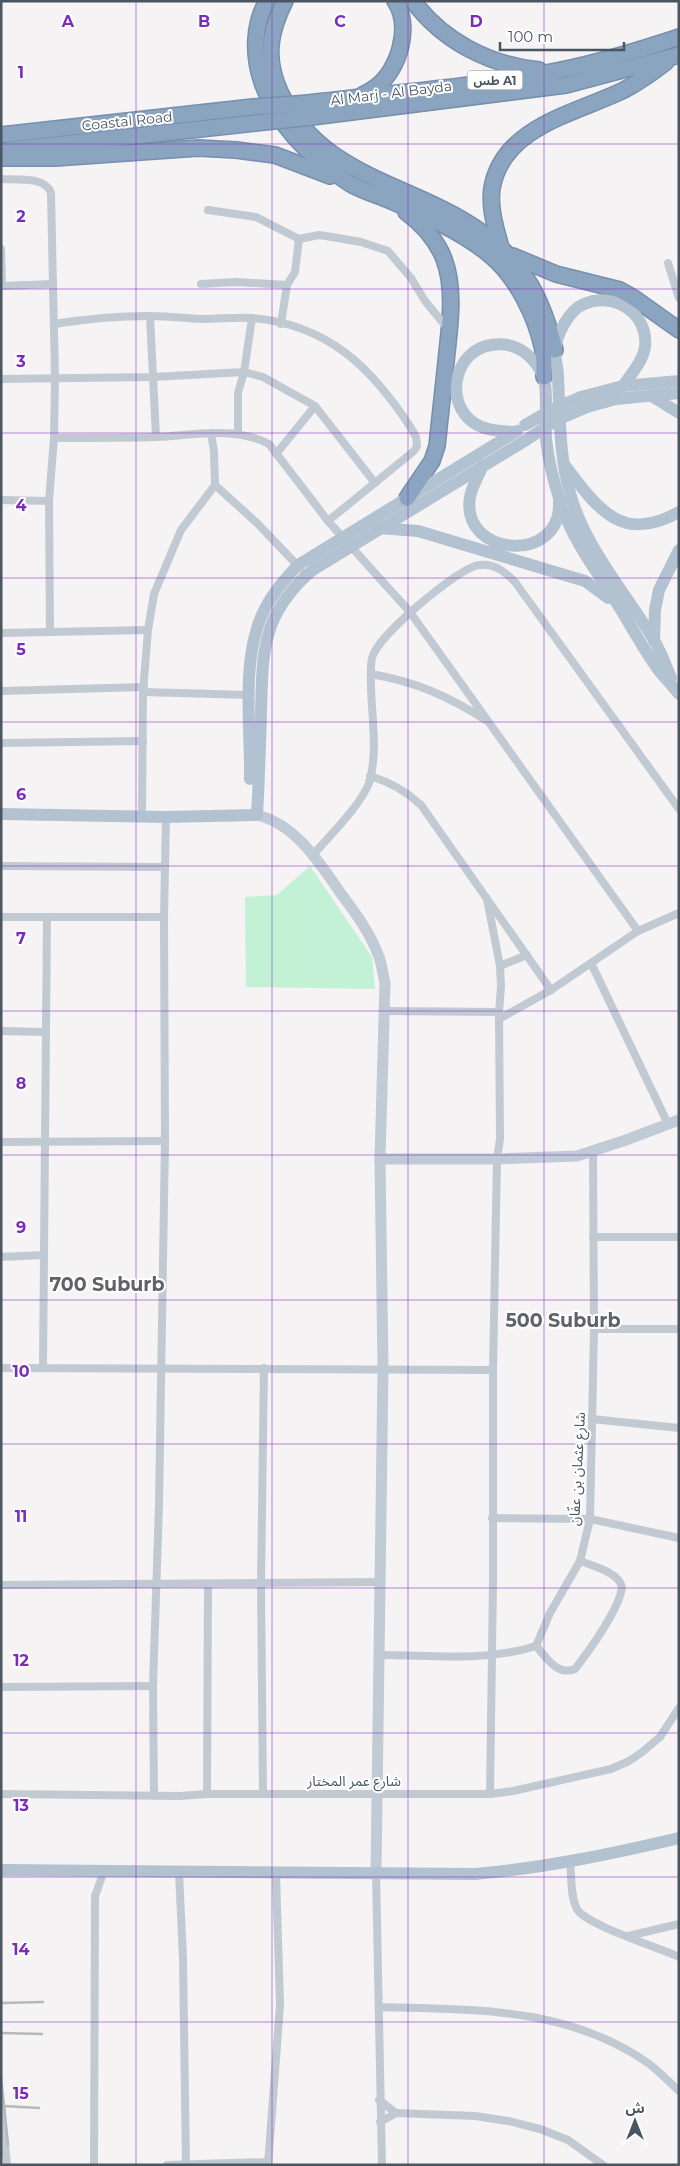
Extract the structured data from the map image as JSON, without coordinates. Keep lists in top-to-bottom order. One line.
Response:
{"streets":{"highway":["طس A1","Al Marj - Al Bayda","Coastal Road"],"street":["شارع عثمان بن عفّان","شارع عمر المختار"]},"crossings":[["Al Marj - Al Bayda","Coastal Road"]],"districts":["700 Suburb","500 Suburb"],"scale_bar":"100 m","north":"top","grid":{"columns":["A","B","C","D"],"rows":["1","2","3","4","5","6","7","8","9","10","11","12","13","14","15"]}}
